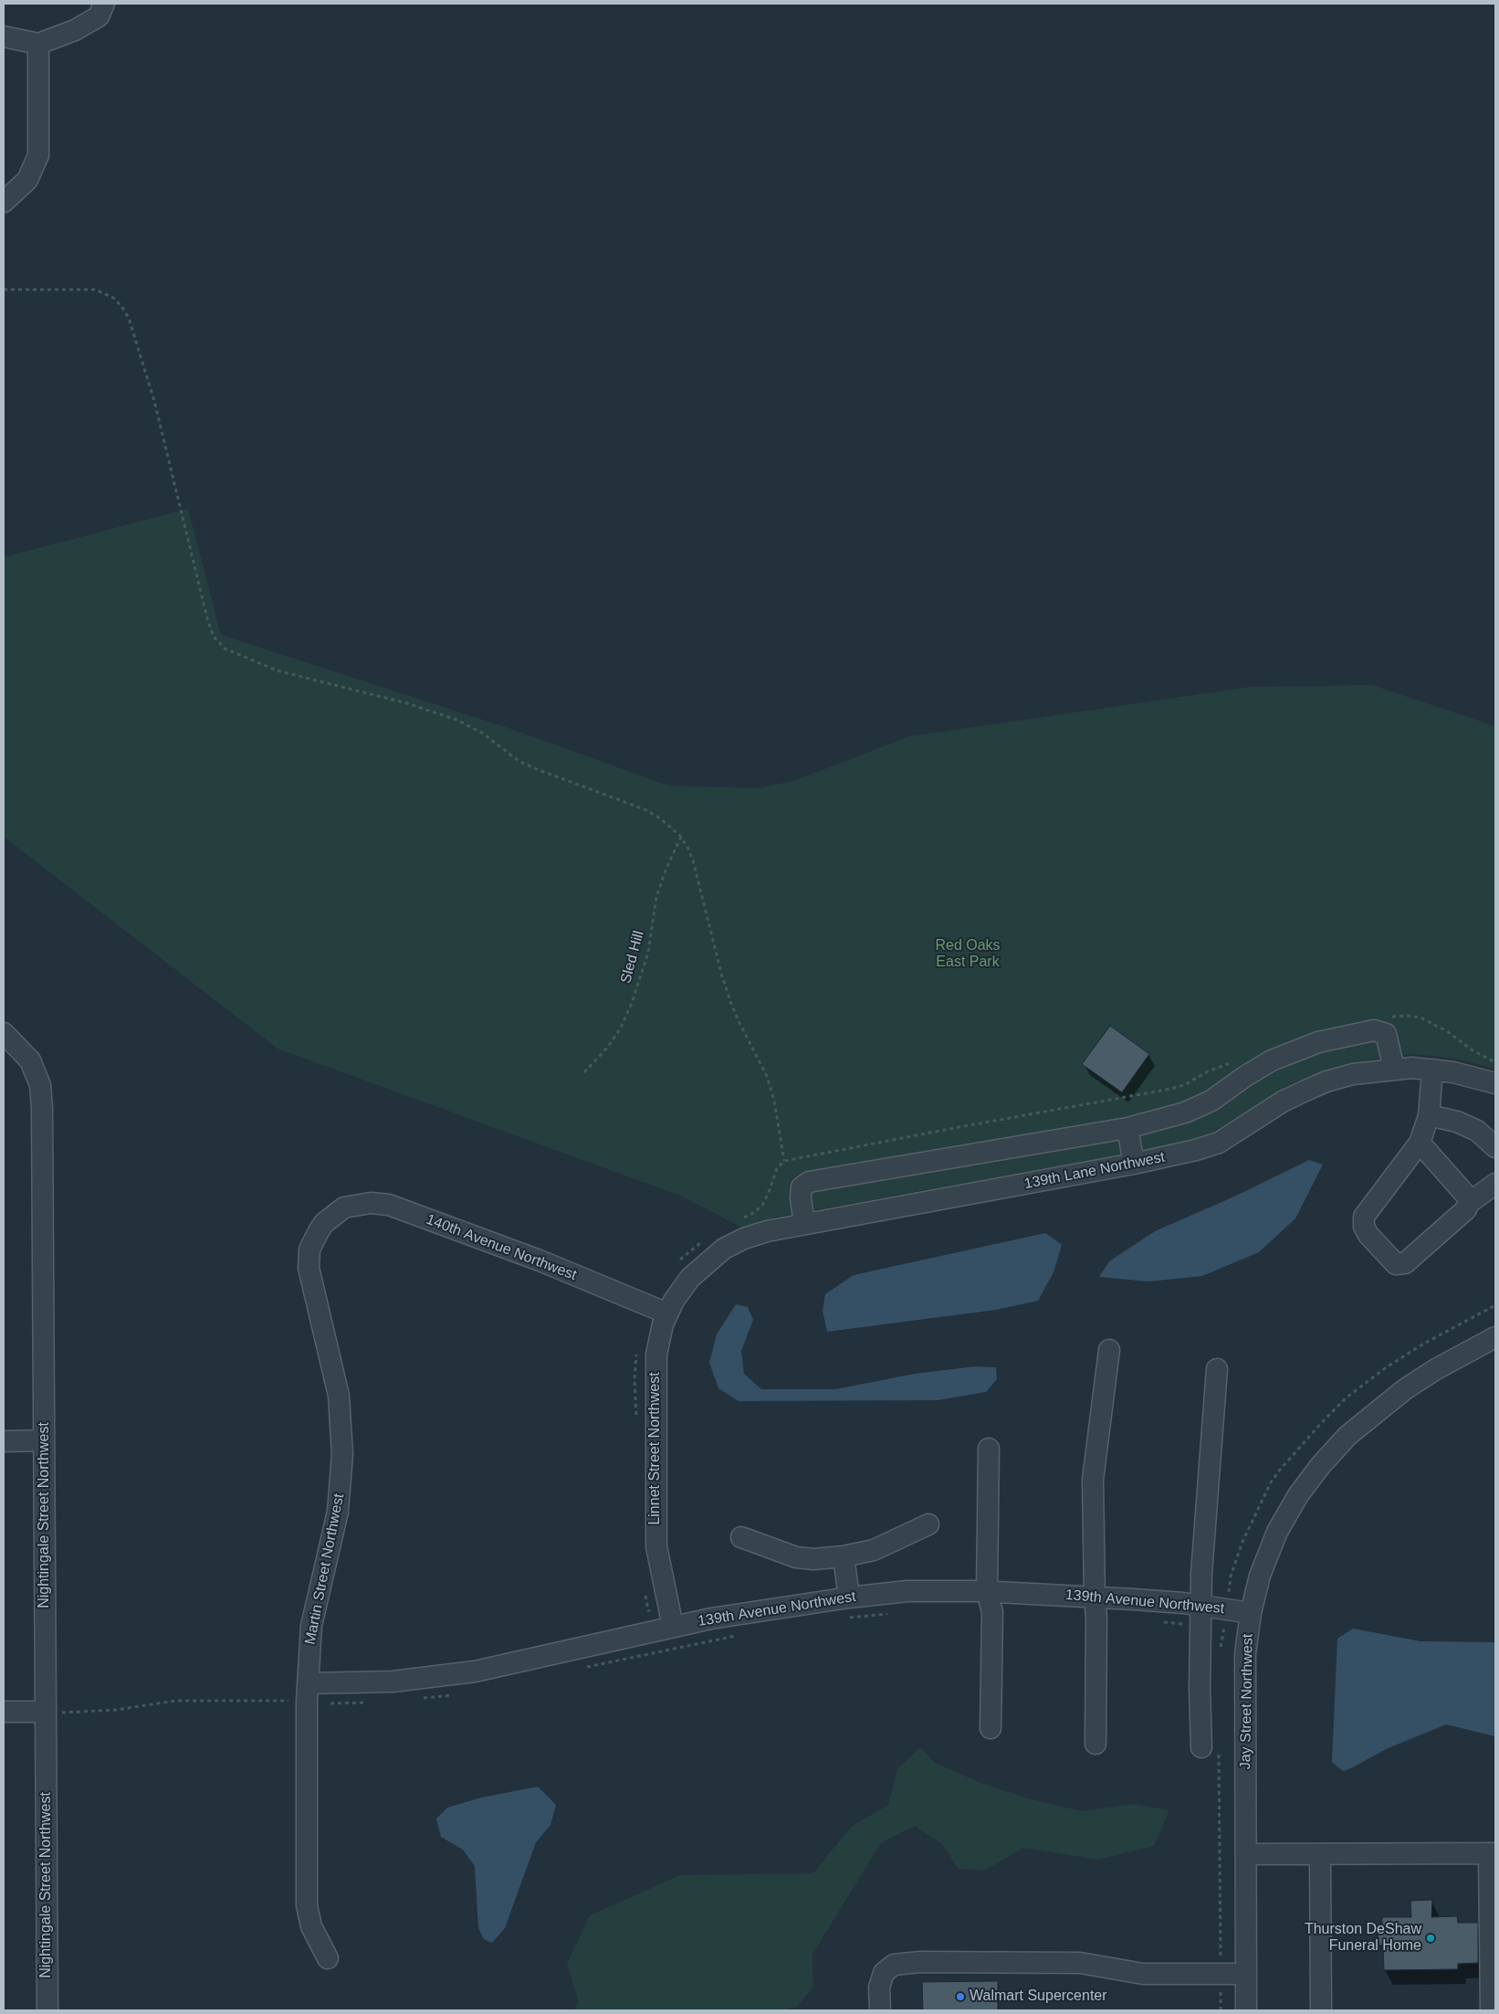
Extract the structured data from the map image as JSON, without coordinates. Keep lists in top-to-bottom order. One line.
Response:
{"streets":{"street":["139th Lane Northwest","140th Avenue Northwest","Linnet Street Northwest","Nightingale Street Northwest","Martin Street Northwest","139th Avenue Northwest","Jay Street Northwest"],"path":["Sled Hill"]},"crossings":[["139th Lane Northwest","Linnet Street Northwest"],["140th Avenue Northwest","Linnet Street Northwest"],["140th Avenue Northwest","Martin Street Northwest"],["Linnet Street Northwest","139th Avenue Northwest"],["Martin Street Northwest","139th Avenue Northwest"],["139th Avenue Northwest","Jay Street Northwest"]],"parks":["Red Oaks East Park"],"places":["Thurston DeShaw Funeral Home","Walmart Supercenter"]}
